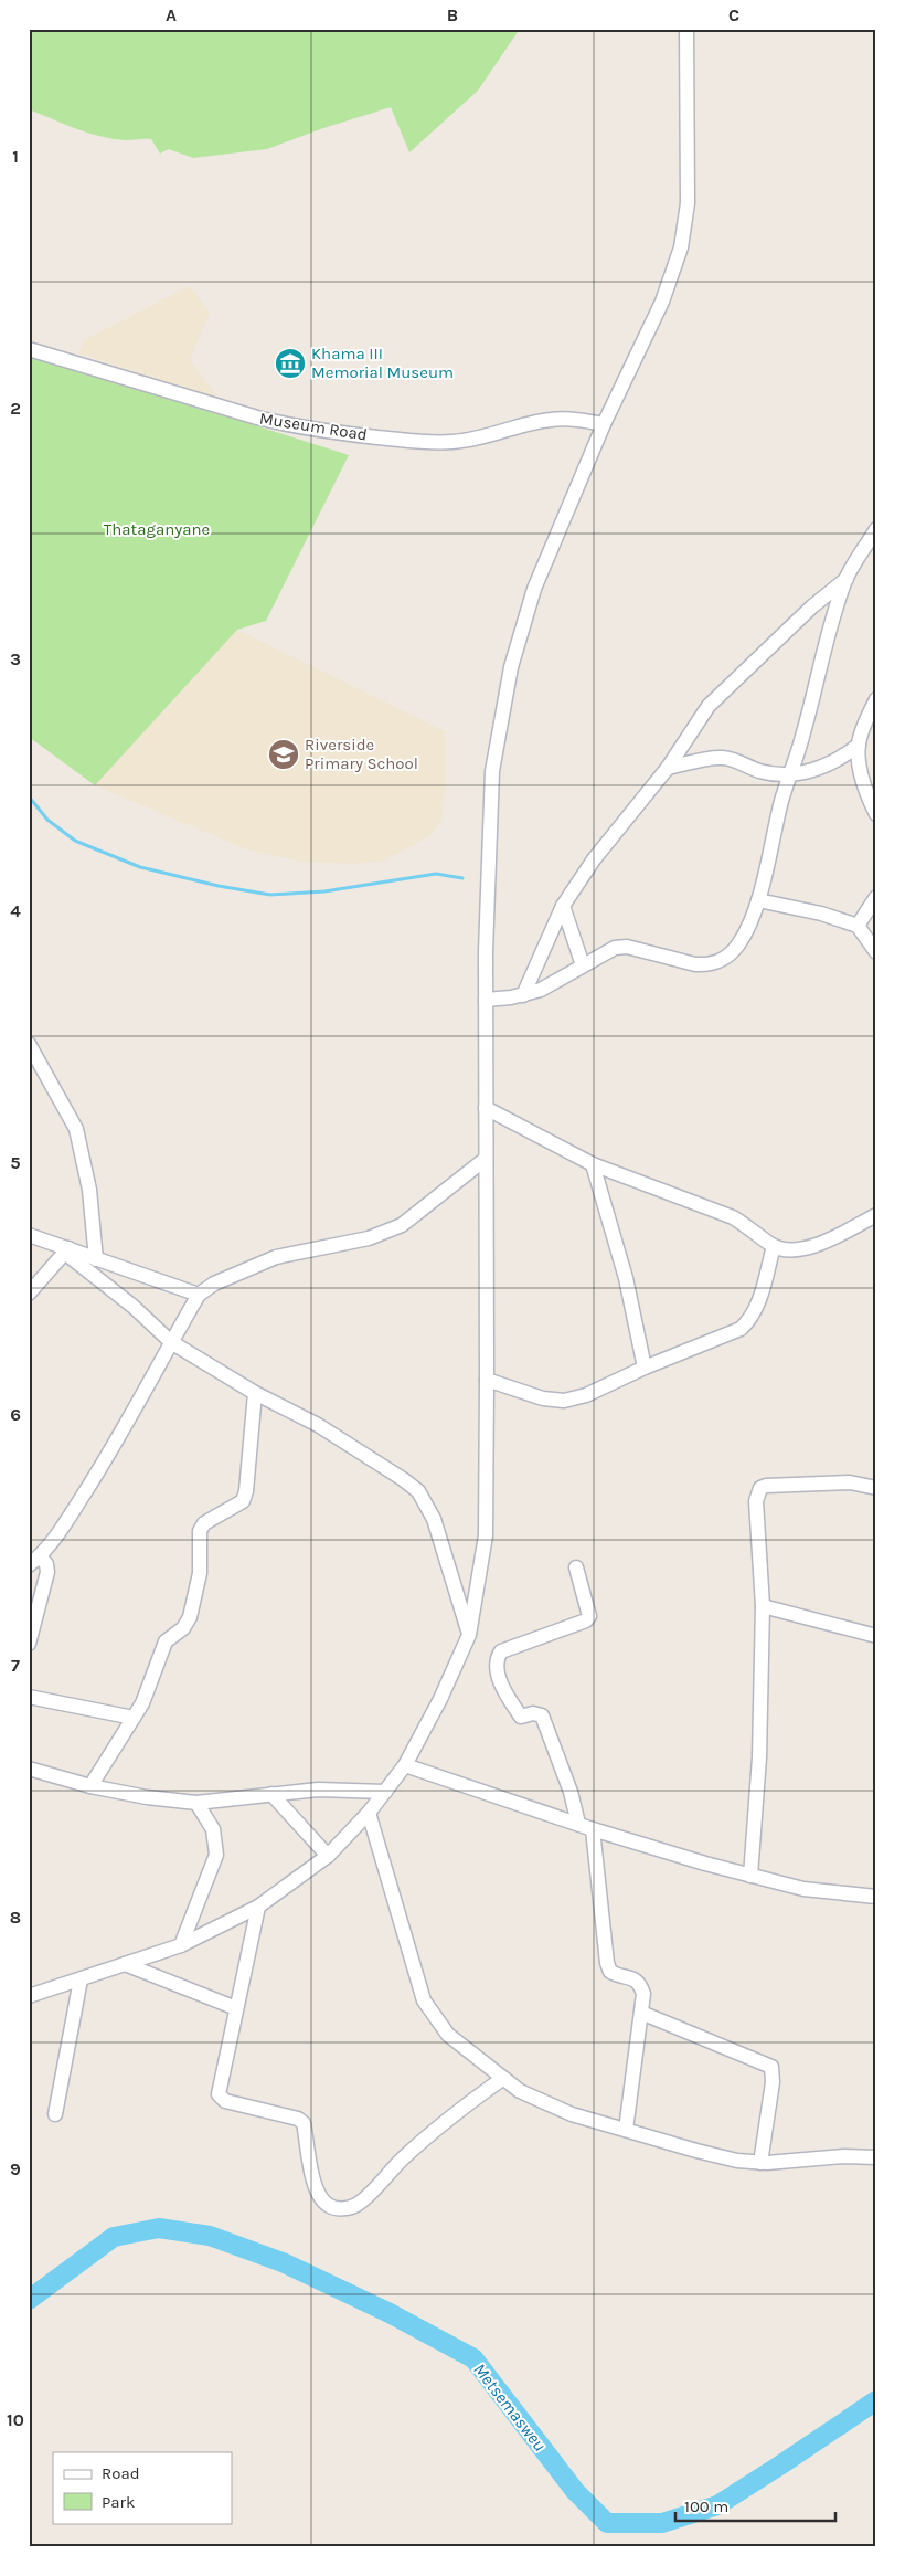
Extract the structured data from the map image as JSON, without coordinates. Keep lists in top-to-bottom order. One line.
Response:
{"streets":{"street":["Museum Road"]},"water":["Metsemasweu"],"parks":["Thataganyane"],"places":{"museum":["Khama III Memorial Museum"],"school or university":["Riverside Primary School"]},"legend":["Road","Park"],"scale_bar":"100 m","grid":{"columns":["A","B","C"],"rows":["1","2","3","4","5","6","7","8","9","10"]}}
